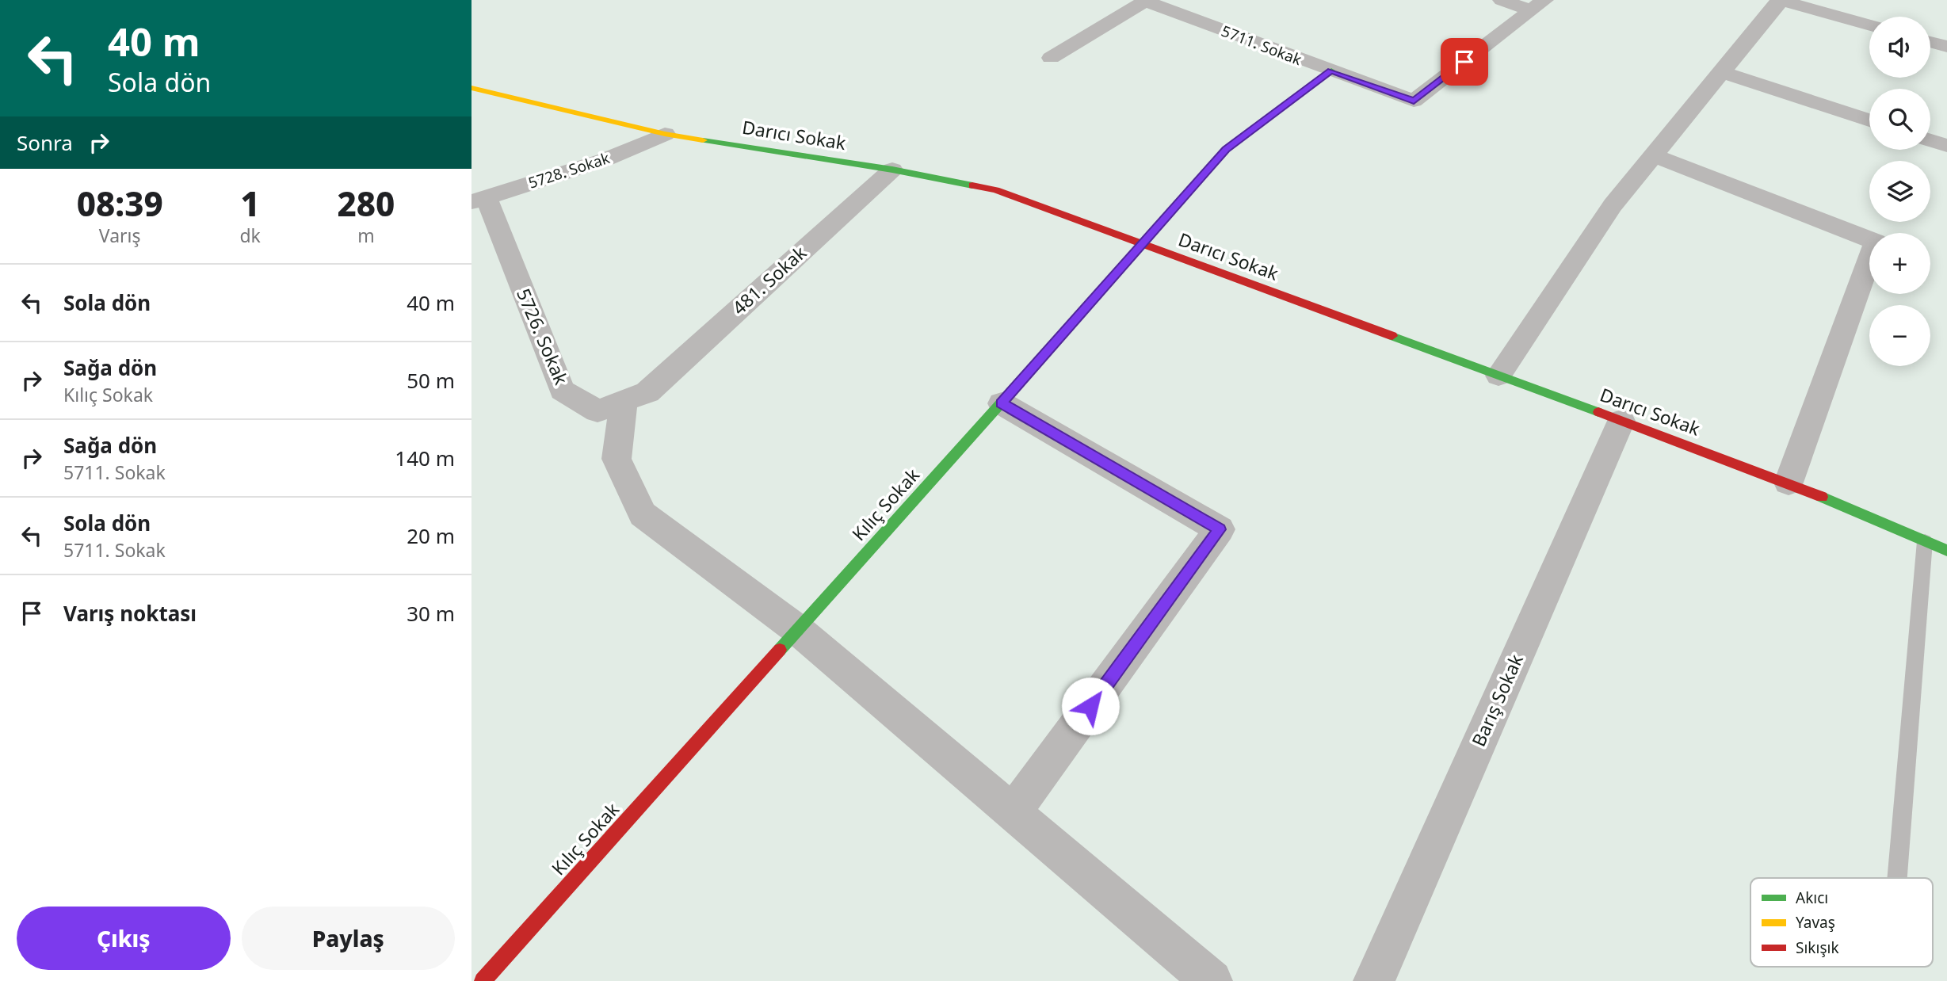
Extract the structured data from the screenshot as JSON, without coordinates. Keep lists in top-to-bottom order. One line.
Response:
{"streets":{"street":["5711. Sokak","Darıcı Sokak","5728. Sokak","481. Sokak","5726. Sokak","Kılıç Sokak","Barış Sokak"]},"crossings":[["5711. Sokak","Kılıç Sokak"],["Darıcı Sokak","5728. Sokak"],["Darıcı Sokak","481. Sokak"],["Darıcı Sokak","Kılıç Sokak"],["Darıcı Sokak","Barış Sokak"],["5728. Sokak","5726. Sokak"],["481. Sokak","5726. Sokak"]],"legend":["Akıcı","Yavaş","Sıkışık"],"page":{"turn":["40 m","Sola dön"],"map_buttons":["+","−"],"then":"Sonra","eta":["08:39","Varış","1","dk","280","m"],"list":[{"name":"Sola dön","value":"40 m"},{"name":"Sağa dön","note":"Kılıç Sokak","value":"50 m"},{"name":"Sağa dön","note":"5711. Sokak","value":"140 m"},{"name":"Sola dön","note":"5711. Sokak","value":"20 m"},{"name":"Varış noktası","value":"30 m"}],"buttons":["Çıkış","Paylaş"]}}
